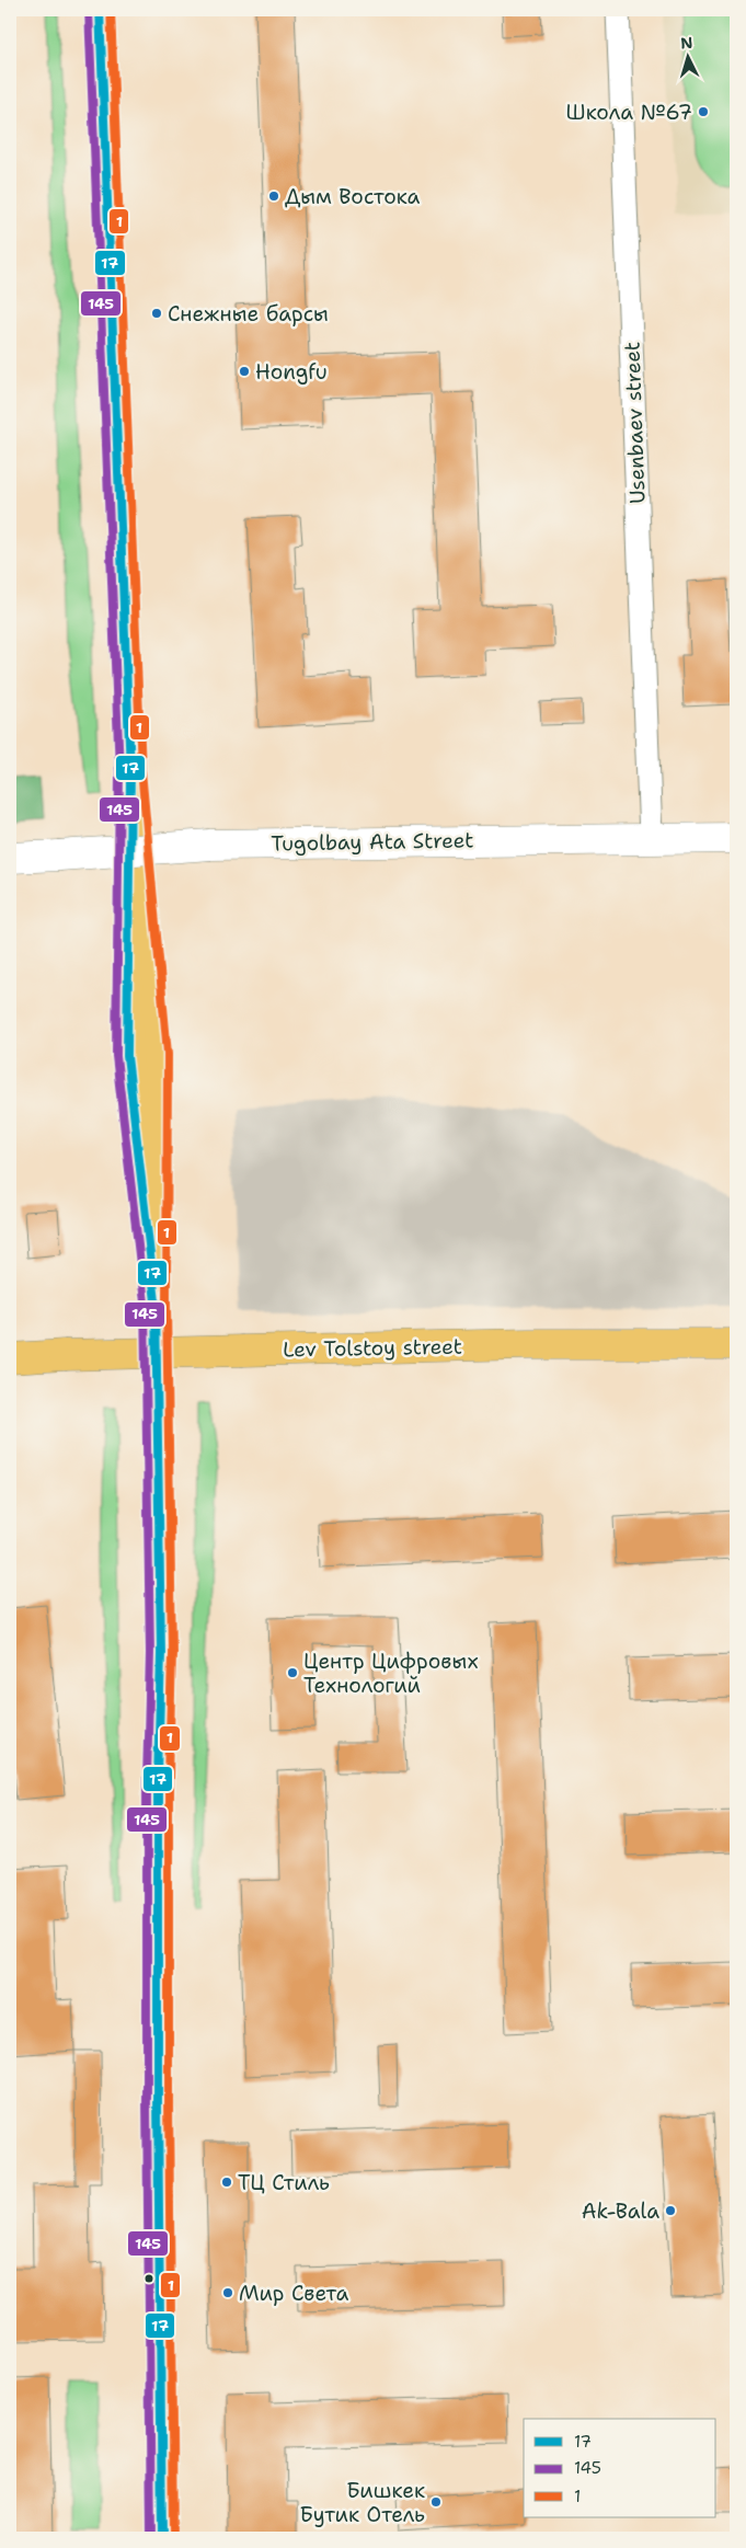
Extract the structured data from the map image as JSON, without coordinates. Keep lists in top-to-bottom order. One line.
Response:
{"streets":{"main road":["Lev Tolstoy street"],"street":["Usenbaev street","Tugolbay Ata Street"]},"crossings":[["Usenbaev street","Tugolbay Ata Street"]],"places":["Школа №67","Дым Востока","Снежные барсы","Hongfu","Центр Цифровых Технологий","ТЦ Стиль","Ak-Bala","Мир Света","Бишкек Бутик Отель"],"lines":["transit line 17","transit line 145","transit line 1"],"legend":["17","145","1"],"north":"top"}
